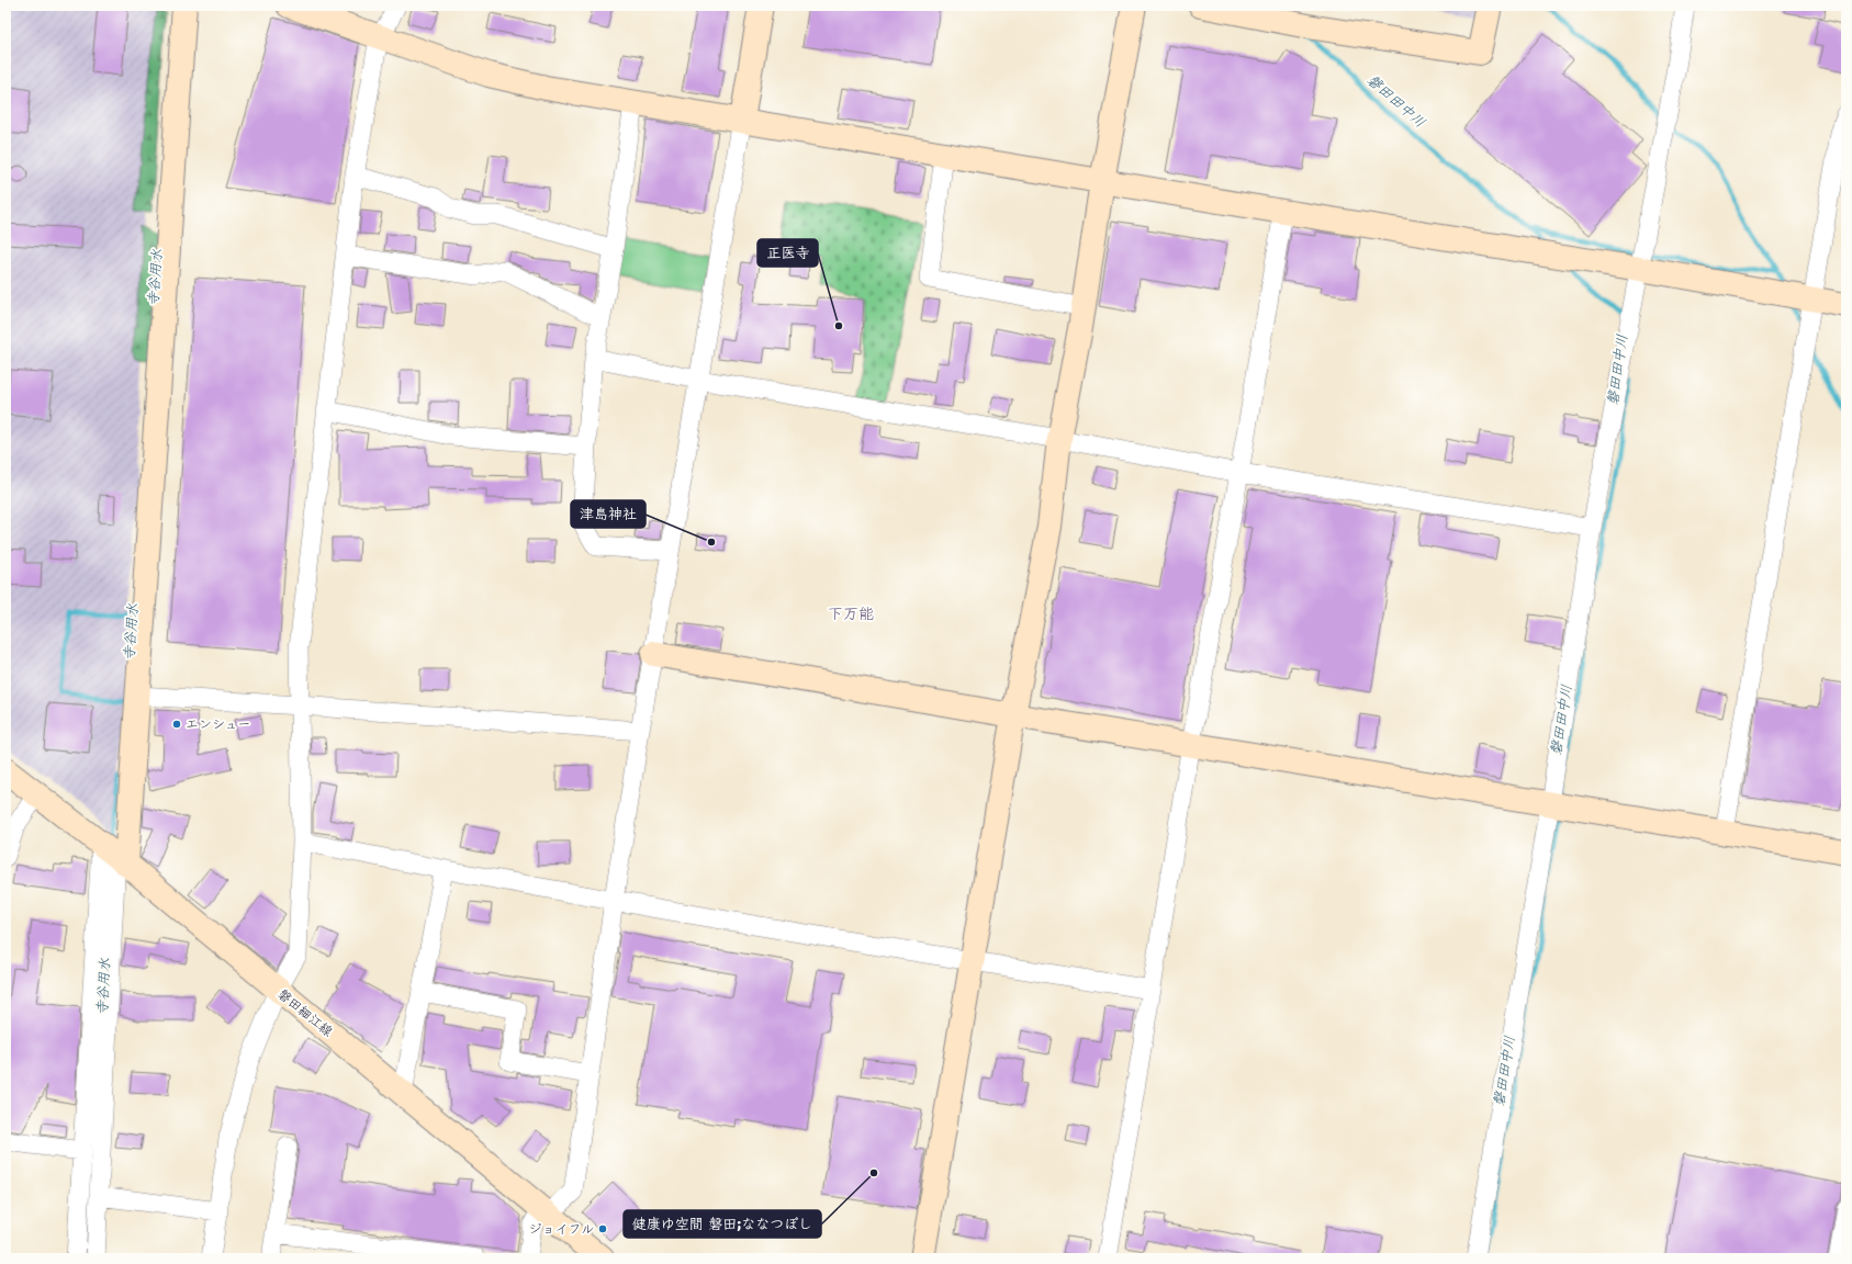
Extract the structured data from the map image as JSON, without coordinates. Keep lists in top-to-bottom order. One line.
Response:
{"streets":{"street":["磐田細江線"]},"districts":["下万能"],"water":["磐田田中川","寺谷用水"],"places":["正医寺","津島神社","エンシュー","健康ゆ空間 磐田;ななつぼし","ジョイフル"]}
